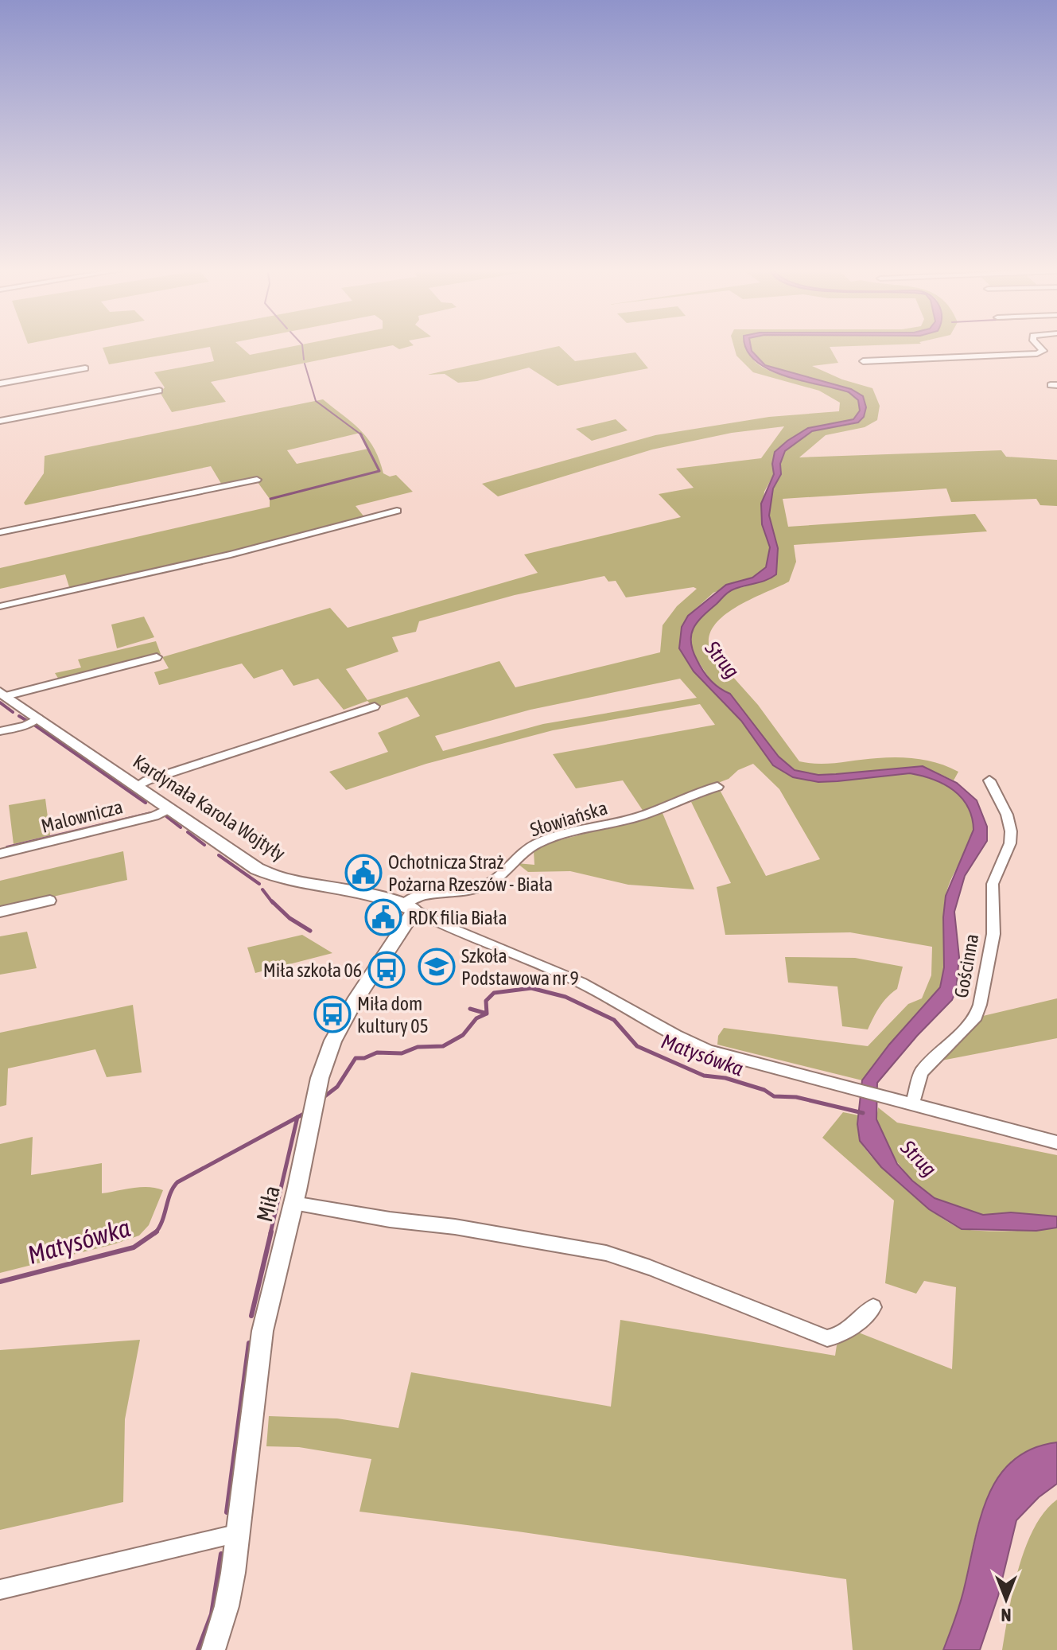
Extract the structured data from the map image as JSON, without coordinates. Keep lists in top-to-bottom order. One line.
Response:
{"streets":{"street":["Kardynała Karola Wojtyły","Malownicza","Słowiańska","Gościnna","Miła"]},"crossings":[["Kardynała Karola Wojtyły","Malownicza"],["Kardynała Karola Wojtyły","Słowiańska"],["Kardynała Karola Wojtyły","Gościnna"],["Kardynała Karola Wojtyły","Miła"],["Słowiańska","Miła"]],"water":["Strug","Matysówka"],"places":{"public building":["Ochotnicza Straż Pożarna Rzeszów - Biała","RDK filia Biała"],"school or university":["Szkoła Podstawowa nr 9"],"bus stop":["Miła szkoła 06","Miła dom kultury 05"]},"north":"bottom"}
